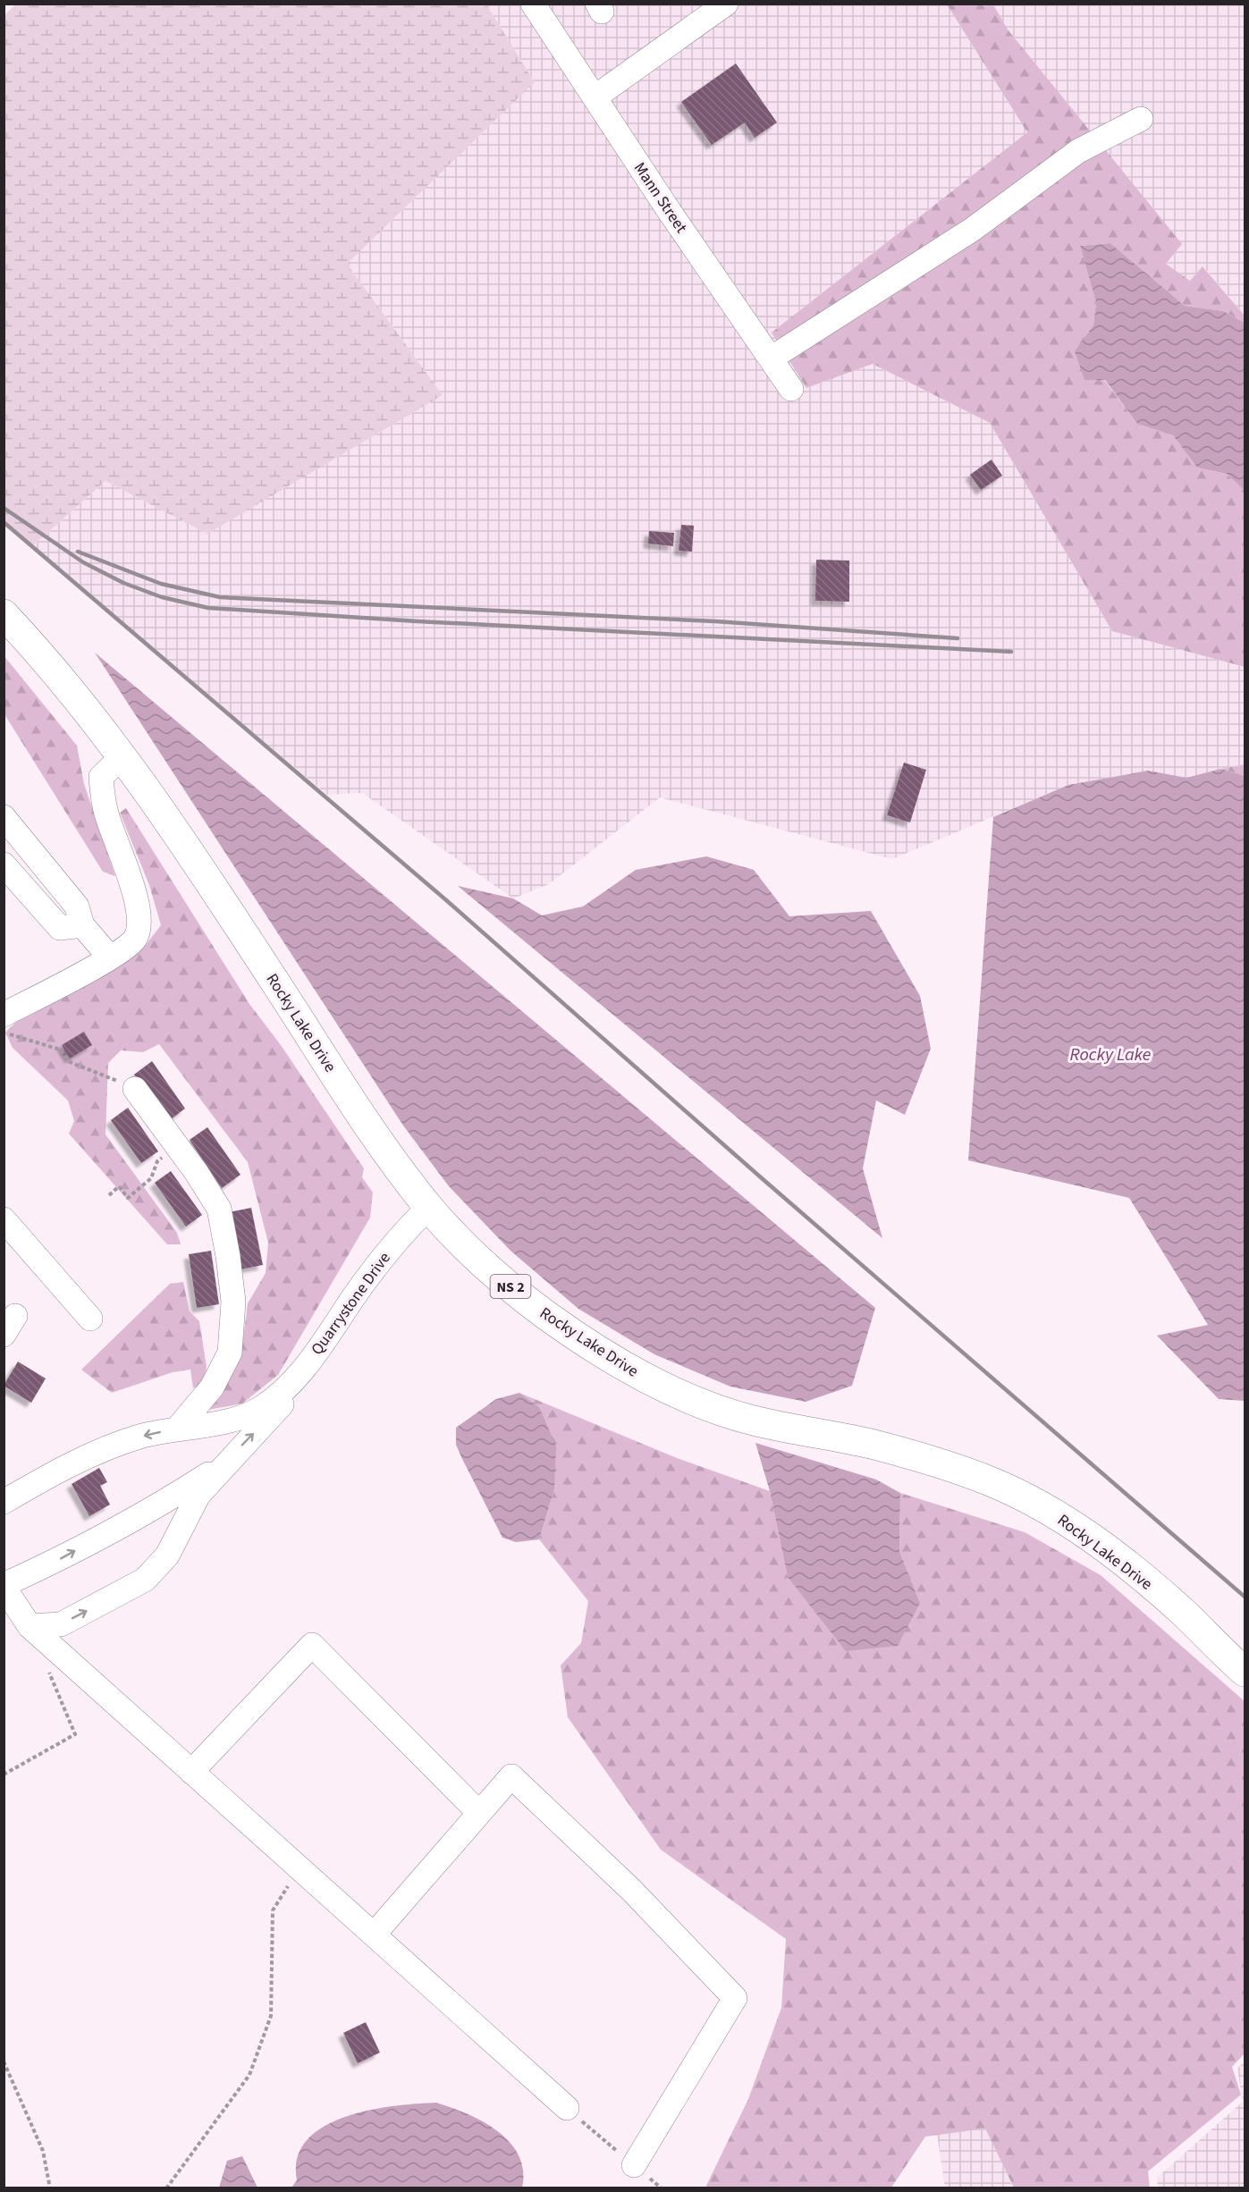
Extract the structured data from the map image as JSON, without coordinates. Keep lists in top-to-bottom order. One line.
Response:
{"streets":{"main road":["Rocky Lake Drive","NS 2"],"street":["Mann Street","Quarrystone Drive"]},"crossings":[["Rocky Lake Drive","Quarrystone Drive"]],"water":["Rocky Lake"]}
